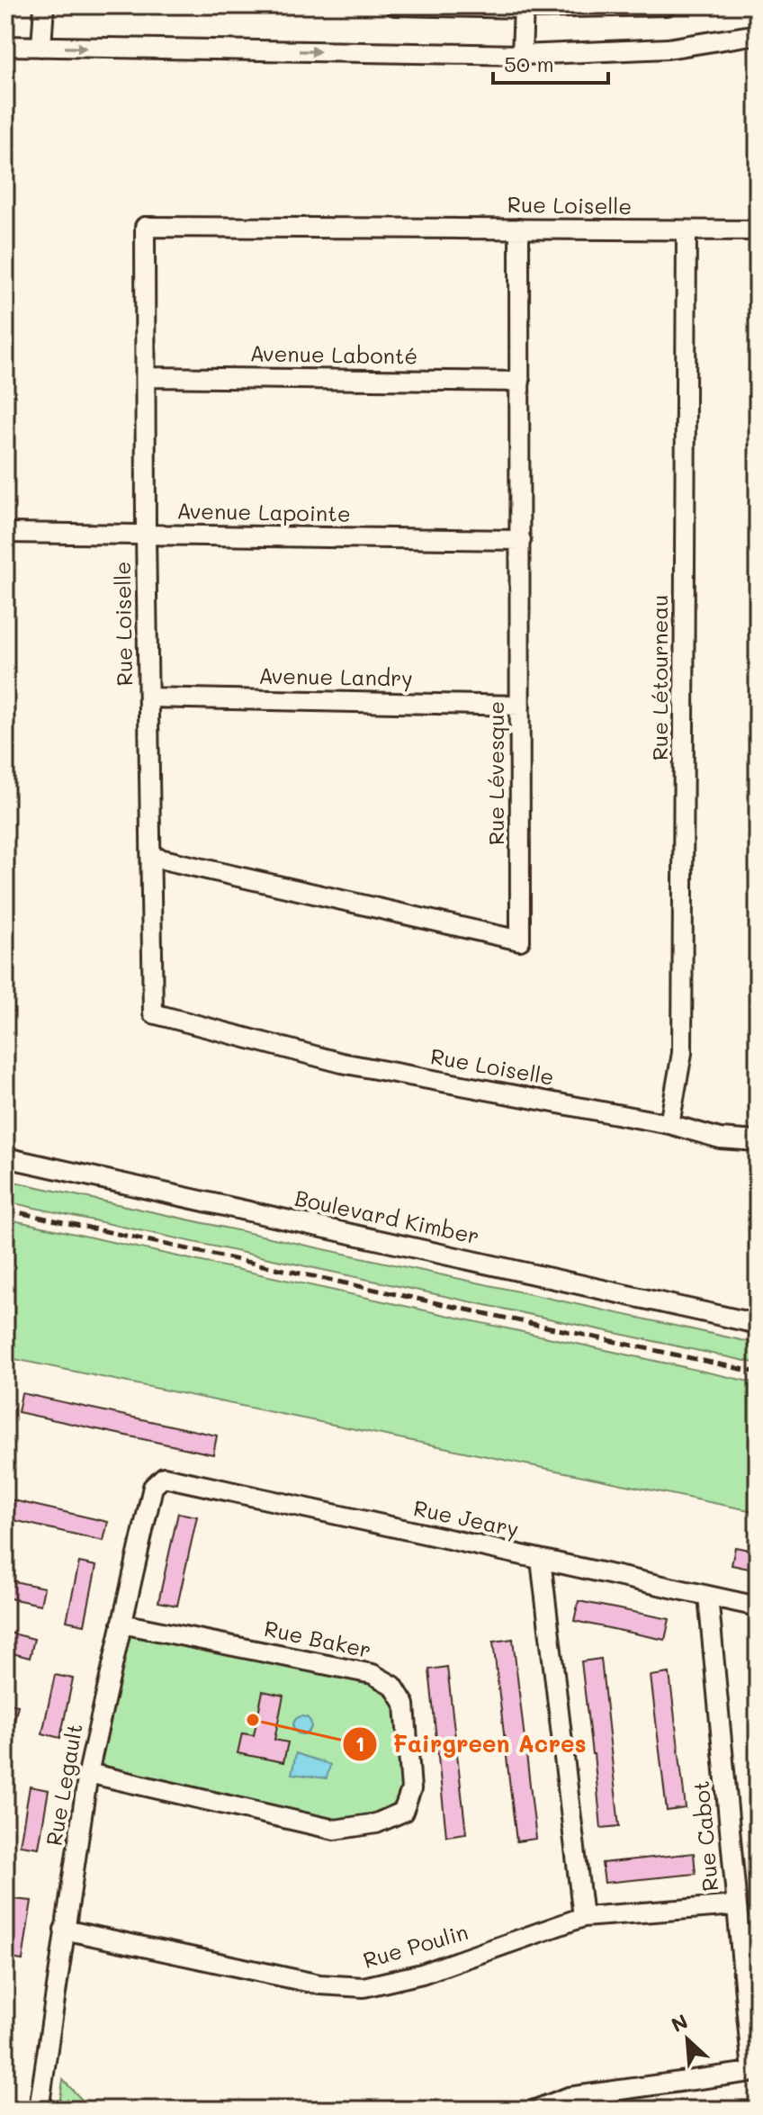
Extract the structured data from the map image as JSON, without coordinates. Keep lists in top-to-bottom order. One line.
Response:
{"streets":{"street":["Rue Loiselle","Avenue Labonté","Avenue Lapointe","Avenue Landry","Rue Létourneau","Rue Lévesque","Boulevard Kimber","Rue Jeary","Rue Baker","Rue Legault","Rue Cabot","Rue Poulin"]},"crossings":[["Rue Loiselle","Avenue Labonté"],["Rue Loiselle","Avenue Lapointe"],["Rue Loiselle","Avenue Landry"],["Rue Loiselle","Rue Létourneau"],["Rue Loiselle","Rue Lévesque"],["Avenue Labonté","Rue Lévesque"],["Avenue Lapointe","Rue Lévesque"],["Avenue Landry","Rue Lévesque"],["Rue Jeary","Rue Legault"],["Rue Jeary","Rue Cabot"],["Rue Baker","Rue Legault"],["Rue Legault","Rue Poulin"],["Rue Cabot","Rue Poulin"]],"places":["Fairgreen Acres"],"scale_bar":"50 m","north":"top left"}
